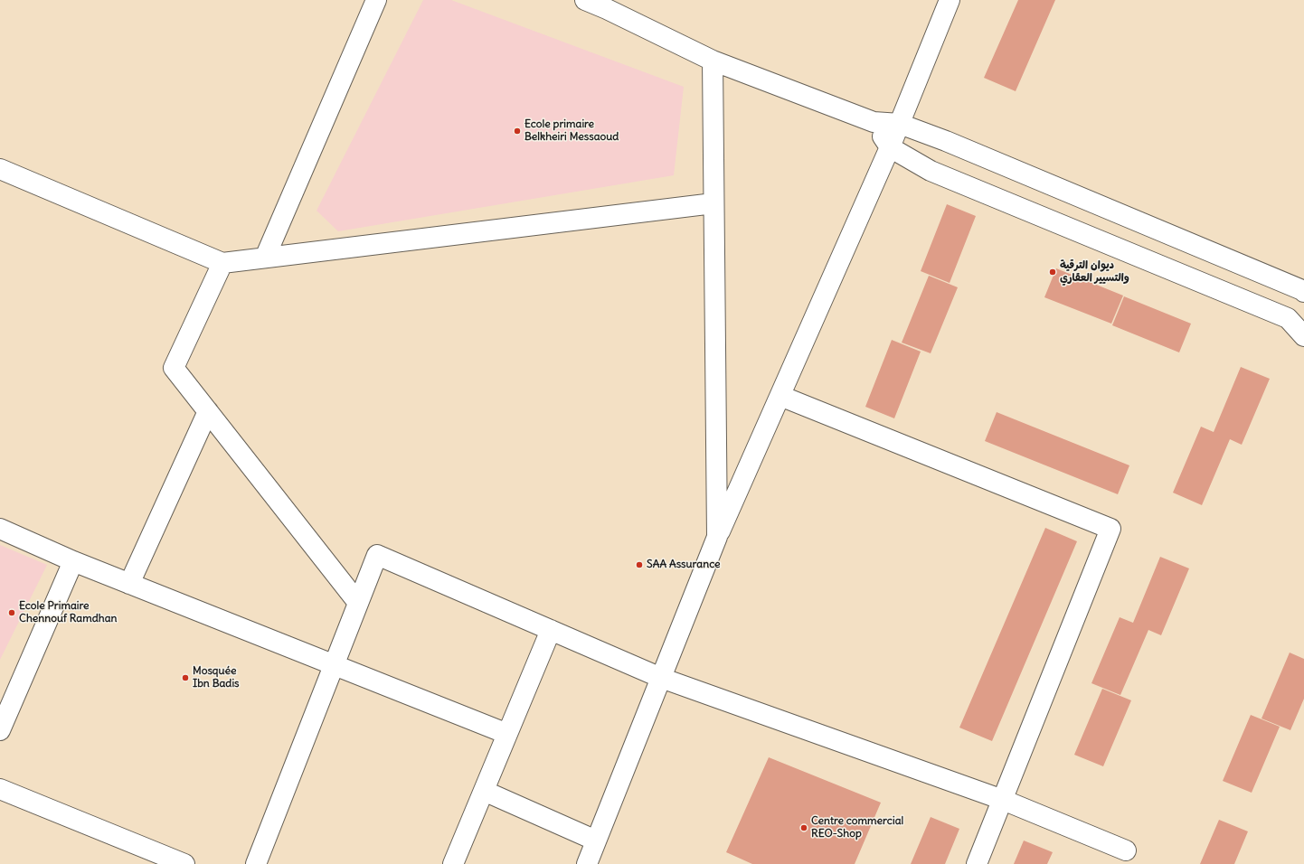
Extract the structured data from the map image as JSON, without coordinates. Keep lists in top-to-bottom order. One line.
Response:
{"places":["Ecole primaire Belkheiri Messaoud","ديوان الترقية والتسيير العقاري","SAA Assurance","Ecole Primaire Chennouf Ramdhan","Mosquée Ibn Badis","Centre commercial REO-Shop"]}
